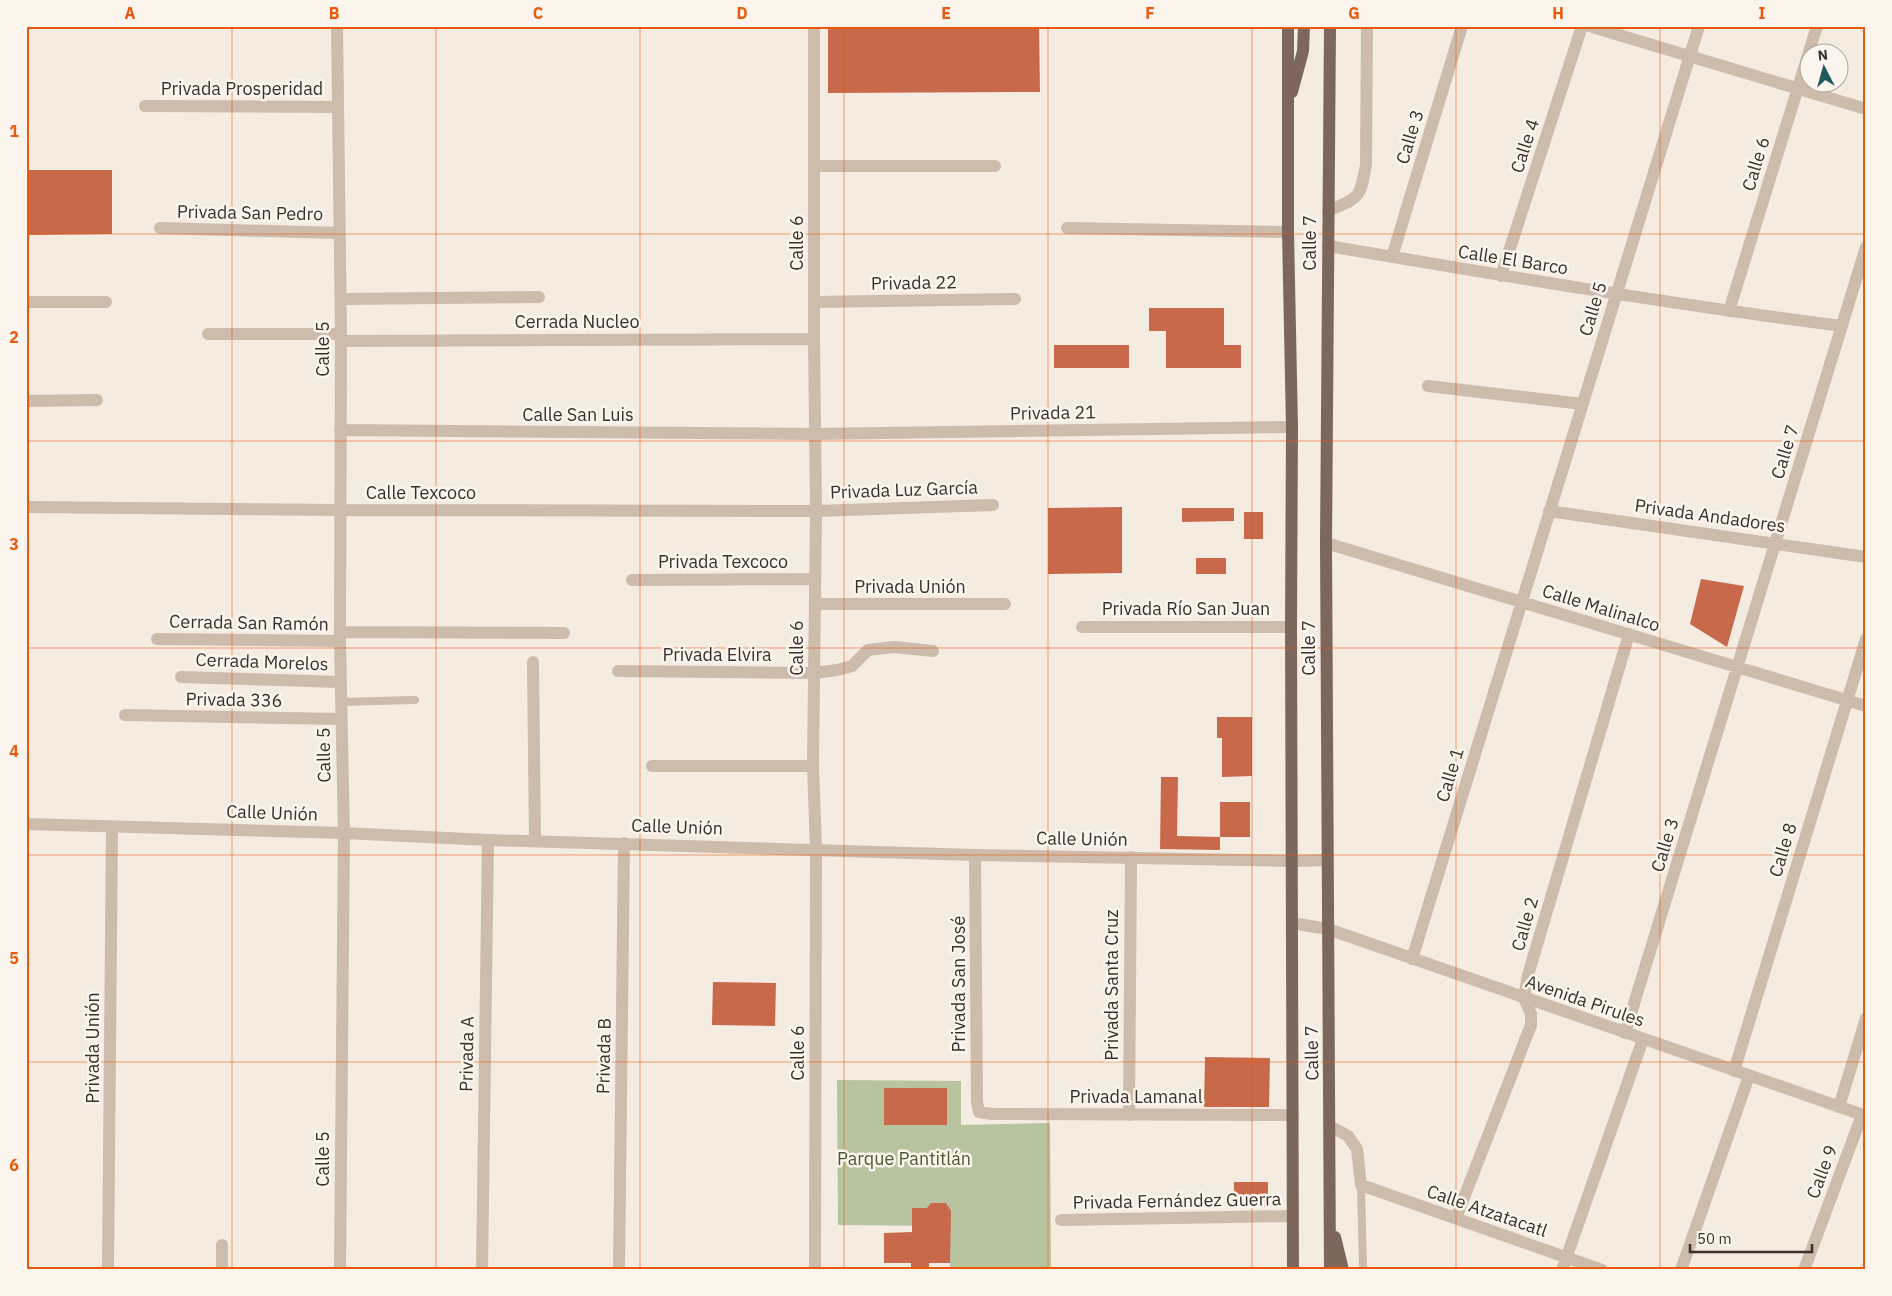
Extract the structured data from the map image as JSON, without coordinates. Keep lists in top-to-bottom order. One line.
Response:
{"streets":{"main road":["Calle 7"],"street":["Privada Prosperidad","Calle 3","Calle 4","Calle 6","Privada San Pedro","Calle El Barco","Privada 22","Calle 5","Cerrada Nucleo","Privada 21","Calle San Luis","Privada Luz García","Calle Texcoco","Privada Andadores","Privada Texcoco","Privada Unión","Calle Malinalco","Privada Río San Juan","Cerrada San Ramón","Privada Elvira","Cerrada Morelos","Privada 336","Calle 1","Calle Unión","Calle 8","Calle 2","Privada San José","Privada Santa Cruz","Avenida Pirules","Privada A","Privada B","Privada Lamanal","Calle 9","Privada Fernández Guerra","Calle Atzatacatl"]},"crossings":[["Privada Prosperidad","Calle 5"],["Calle 3","Calle 7"],["Calle 3","Calle El Barco"],["Calle 3","Calle Malinalco"],["Calle 3","Avenida Pirules"],["Calle 4","Calle El Barco"],["Calle 6","Calle El Barco"],["Calle 6","Privada 22"],["Calle 6","Cerrada Nucleo"],["Calle 6","Privada 21"],["Calle 6","Calle San Luis"],["Calle 6","Privada Luz García"],["Calle 6","Calle Texcoco"],["Calle 6","Privada Texcoco"],["Calle 6","Privada Unión"],["Calle 6","Privada Elvira"],["Calle 6","Calle Unión"],["Privada San Pedro","Calle 5"],["Calle 7","Calle El Barco"],["Calle 7","Privada 21"],["Calle 7","Privada Andadores"],["Calle 7","Calle Malinalco"],["Calle 7","Privada Río San Juan"],["Calle 7","Calle Unión"],["Calle 7","Avenida Pirules"],["Calle 7","Privada Lamanal"],["Calle 7","Privada Fernández Guerra"],["Calle El Barco","Calle 5"],["Calle 5","Cerrada Nucleo"],["Calle 5","Calle San Luis"],["Calle 5","Calle Texcoco"],["Calle 5","Privada Andadores"],["Calle 5","Calle Malinalco"],["Calle 5","Cerrada San Ramón"],["Calle 5","Cerrada Morelos"],["Calle 5","Privada 336"],["Calle 5","Calle 1"],["Calle 5","Calle Unión"],["Privada 21","Calle San Luis"],["Privada Luz García","Calle Texcoco"],["Privada Unión","Calle Unión"],["Calle Malinalco","Calle 1"],["Calle Malinalco","Calle 8"],["Calle Malinalco","Calle 2"],["Calle 1","Avenida Pirules"],["Calle Unión","Privada San José"],["Calle Unión","Privada Santa Cruz"],["Calle Unión","Privada A"],["Calle Unión","Privada B"],["Calle 8","Avenida Pirules"],["Calle 2","Avenida Pirules"],["Calle 2","Calle Atzatacatl"],["Privada San José","Privada Lamanal"],["Privada Santa Cruz","Privada Lamanal"],["Avenida Pirules","Calle 9"]],"parks":["Parque Pantitlán"],"scale_bar":"50 m","north":"top","grid":{"columns":["A","B","C","D","E","F","G","H","I"],"rows":["1","2","3","4","5","6"]}}
